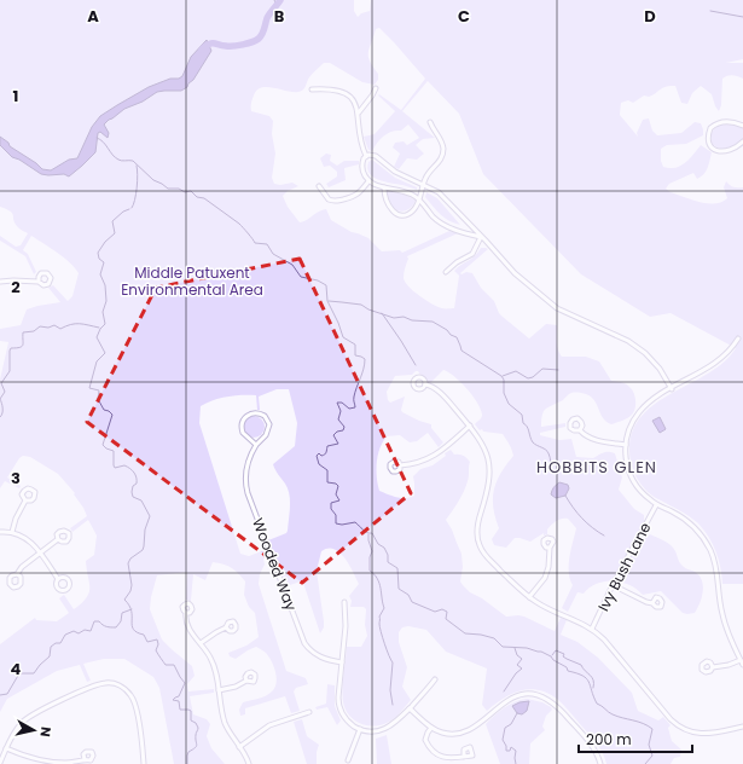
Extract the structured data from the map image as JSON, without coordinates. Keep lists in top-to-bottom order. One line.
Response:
{"streets":{"street":["Wooded Way","Ivy Bush Lane"]},"districts":["HOBBITS GLEN"],"parks":["Middle Patuxent Environmental Area"],"scale_bar":"200 m","north":"right","grid":{"columns":["A","B","C","D"],"rows":["1","2","3","4"]}}
